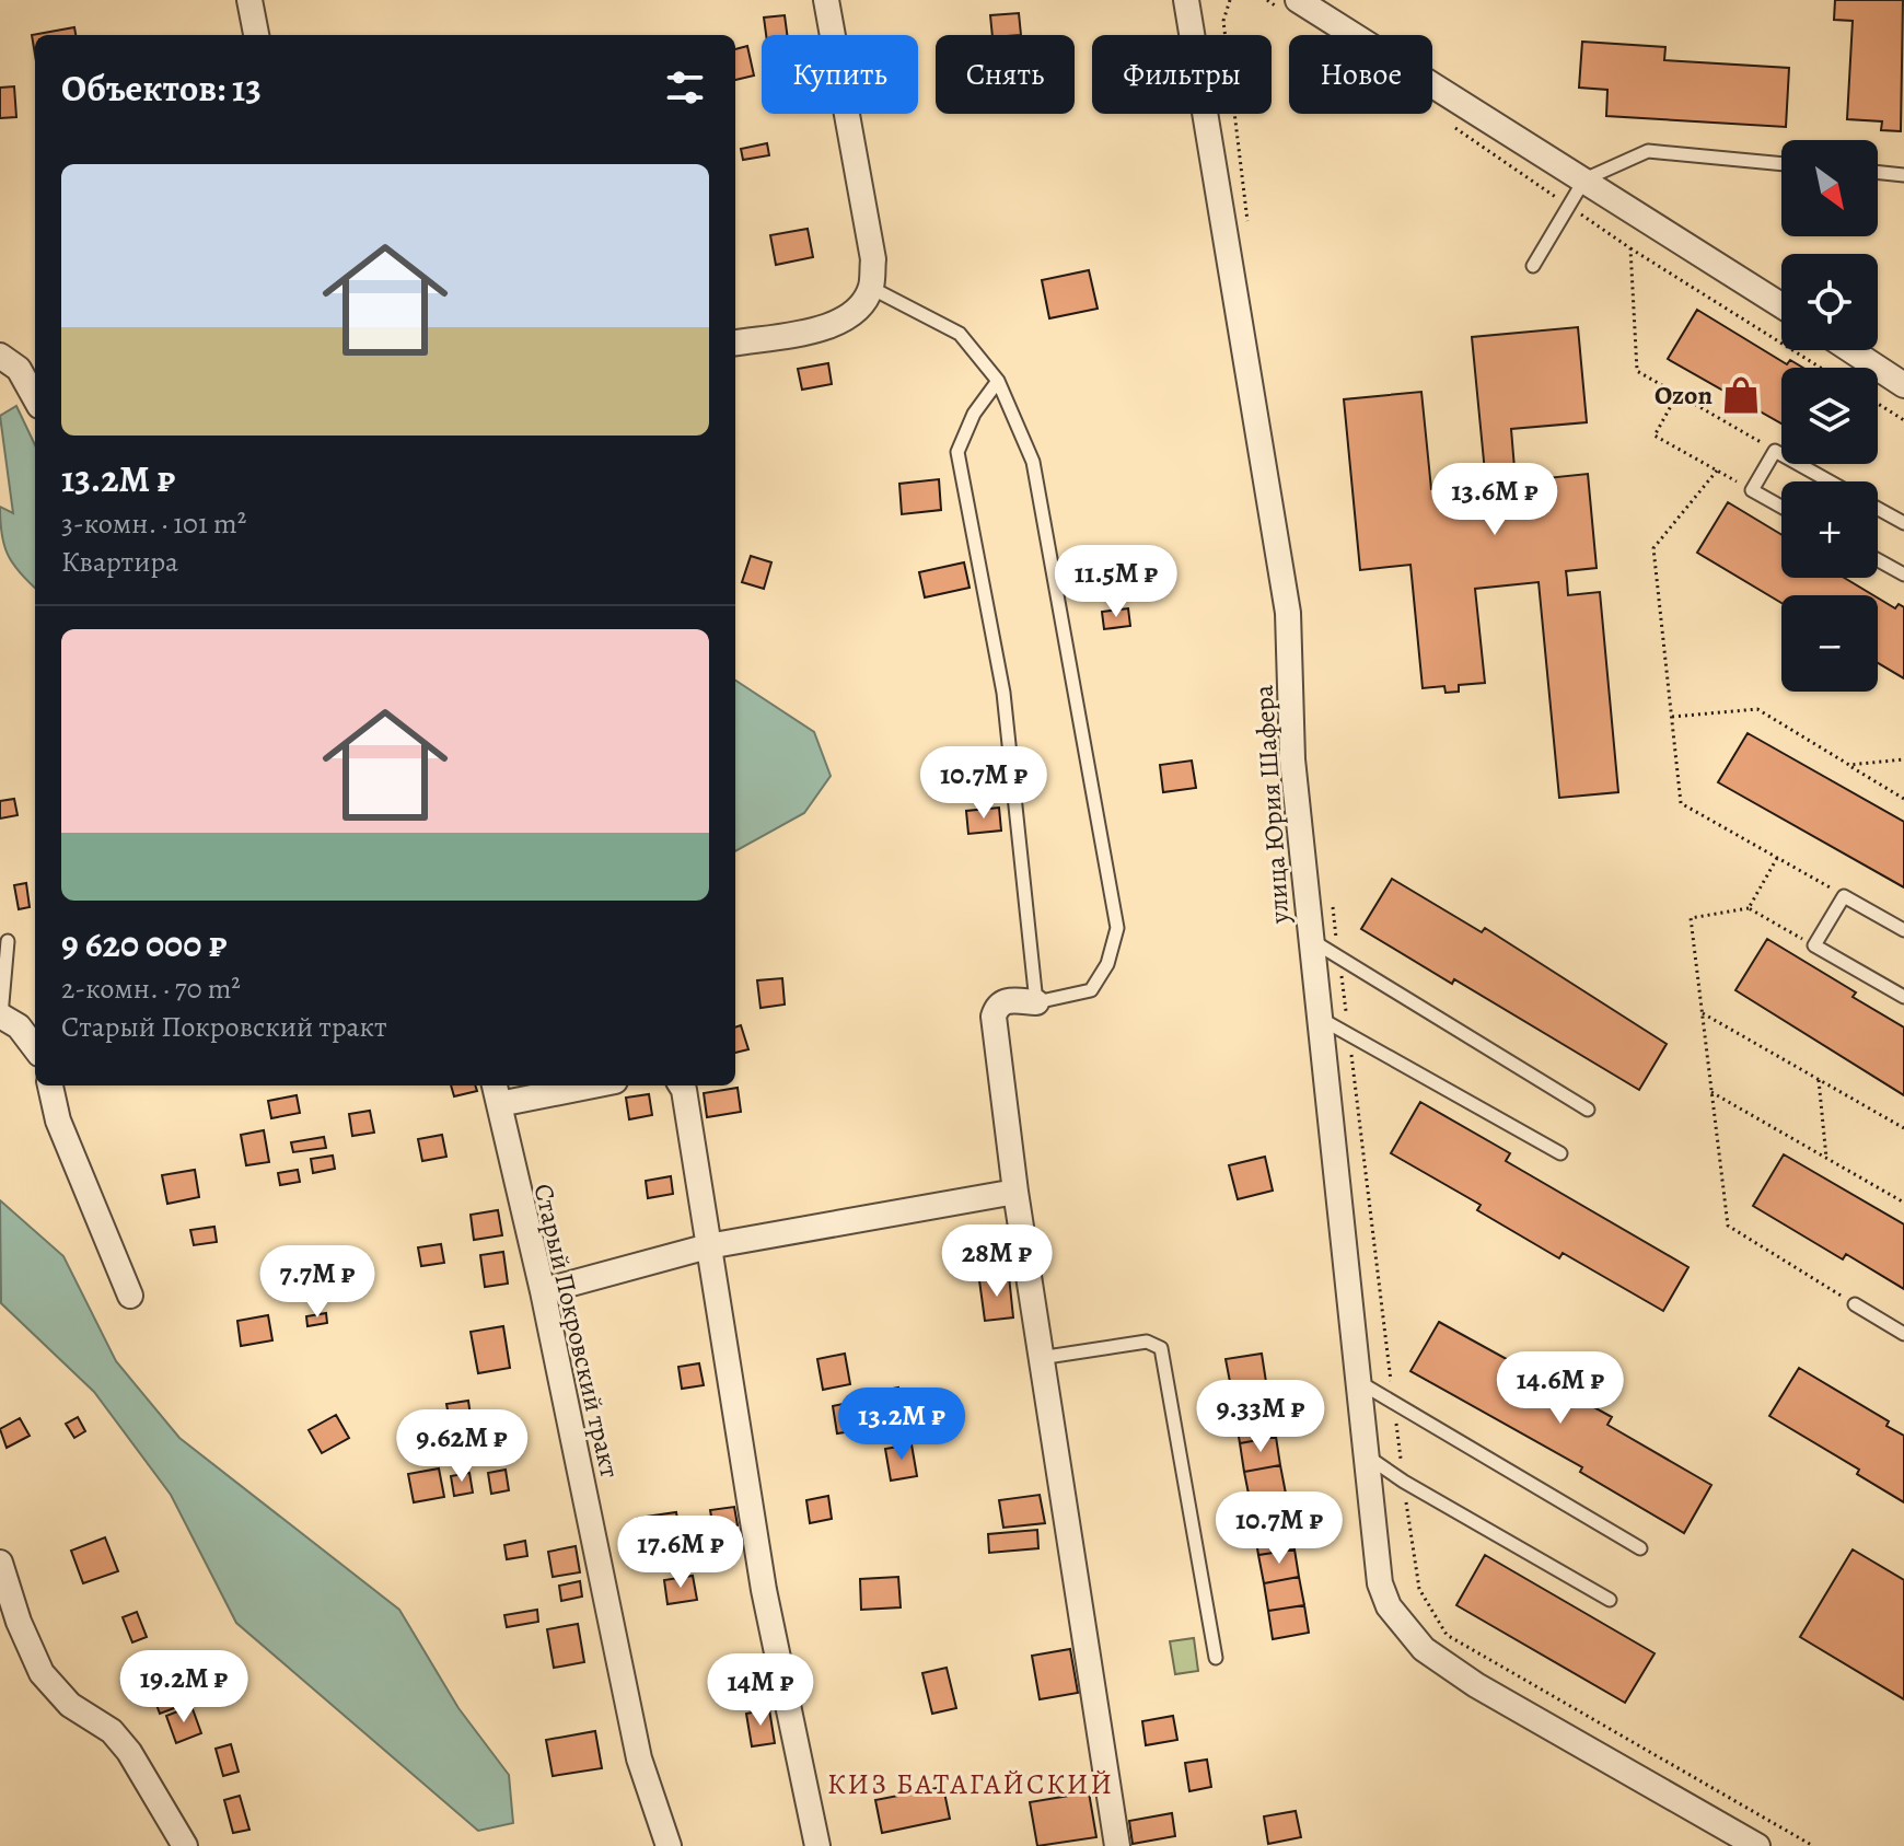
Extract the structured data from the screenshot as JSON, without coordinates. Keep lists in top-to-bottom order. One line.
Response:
{"streets":{"street":["улица Юрия Шафера","Старый Покровский тракт"]},"districts":["КИЗ БАТАГАЙСКИЙ"],"places":{"shop":["Ozon"]},"north":"bottom right","page":{"chip":["Купить","Снять","Фильтры","Новое"],"heading":"Объектов: 13","map_buttons":["+","−"],"list":[{"name":"13.2M ₽","note":"3-комн. · 101 m² · Квартира"},{"name":"9 620 000 ₽","note":"2-комн. · 70 m² · Старый Покровский тракт"}],"price":["13.6M ₽","11.5M ₽","10.7M ₽","28M ₽","7.7M ₽","14.6M ₽","9.33M ₽","13.2M ₽","9.62M ₽","10.7M ₽","17.6M ₽","19.2M ₽","14M ₽"]}}
